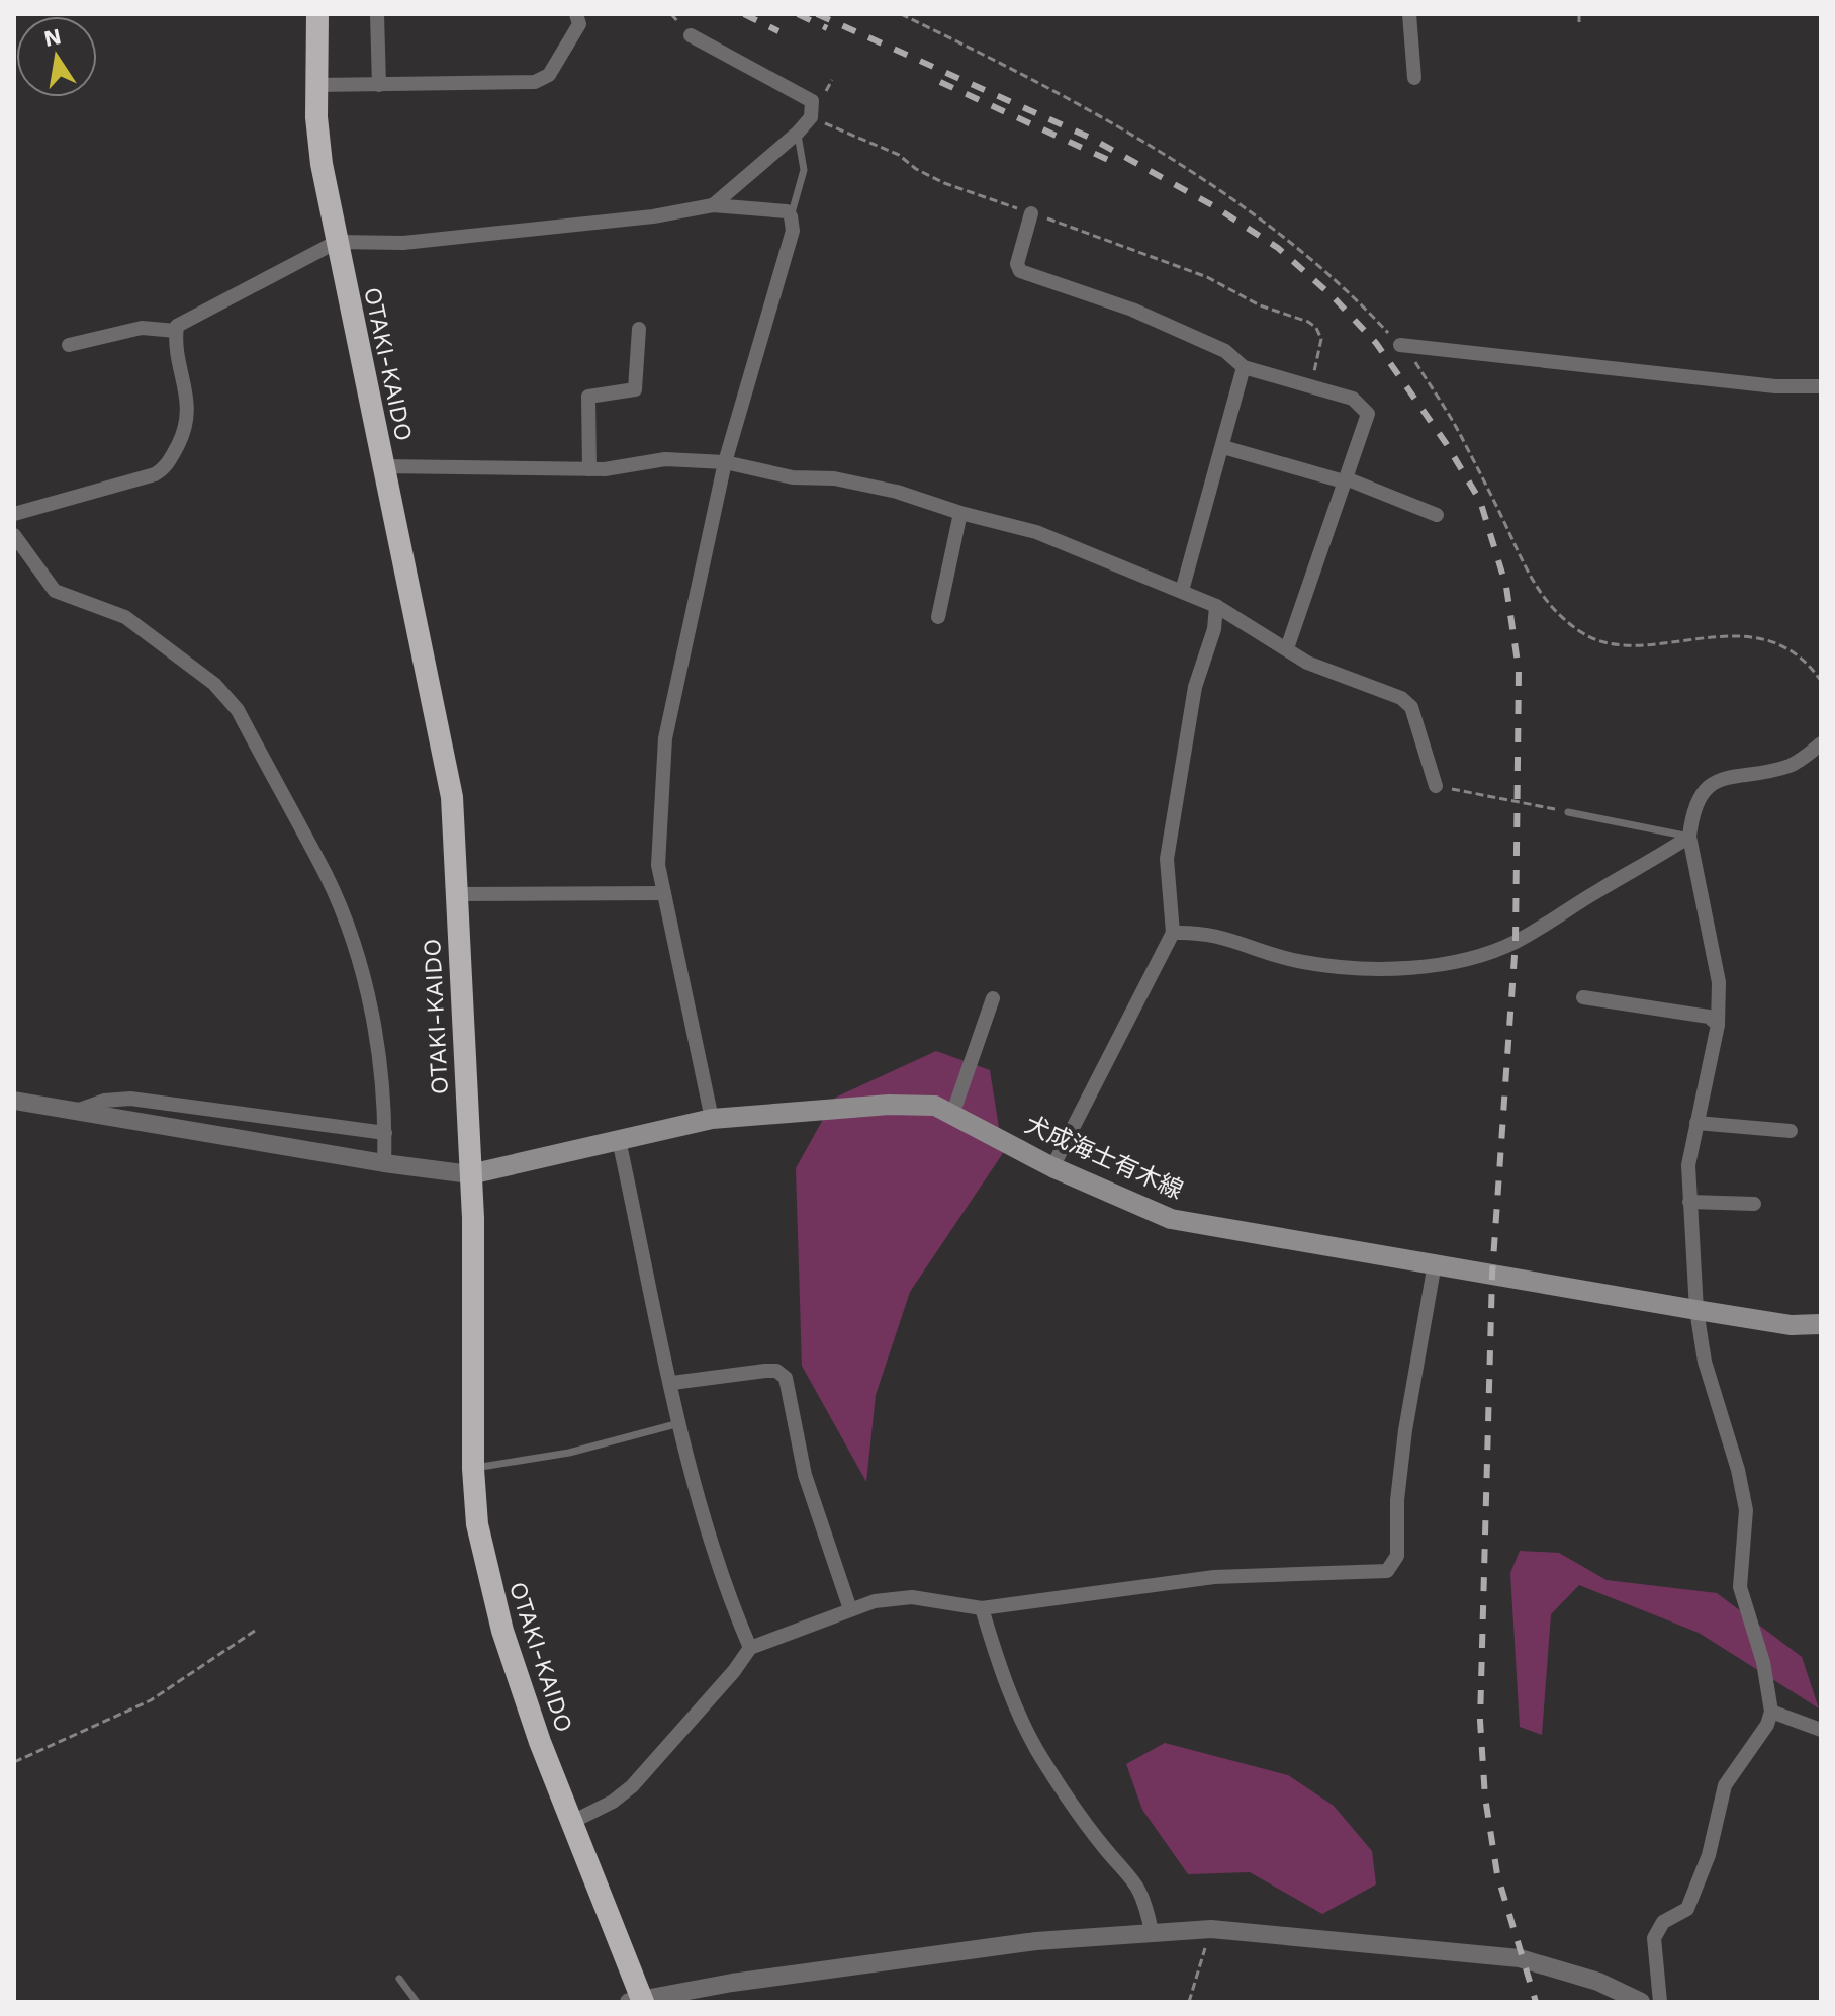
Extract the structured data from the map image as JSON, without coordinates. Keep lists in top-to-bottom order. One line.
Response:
{"streets":{"highway":["OTAKI-KAIDO"],"main road":["犬成海士有木線"]},"crossings":[["OTAKI-KAIDO","犬成海士有木線"]],"north":"top"}
